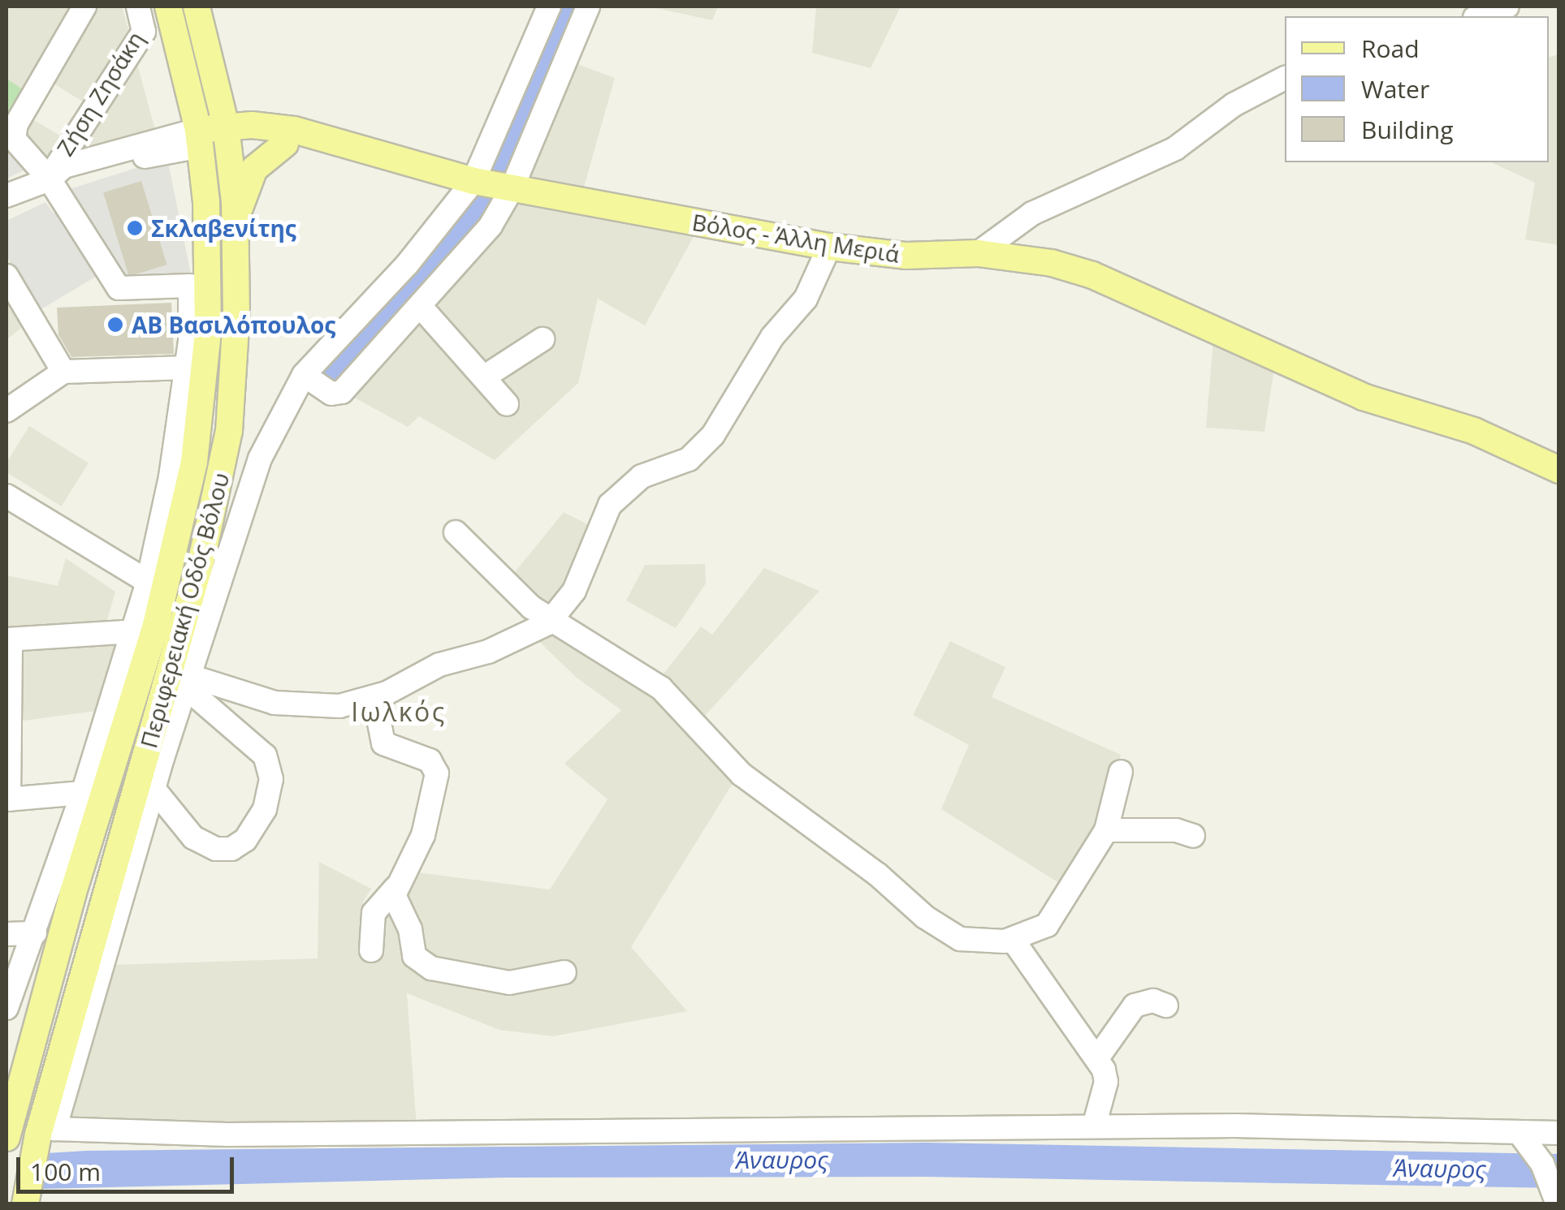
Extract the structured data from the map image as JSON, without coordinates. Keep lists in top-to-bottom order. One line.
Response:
{"streets":{"main road":["Βόλος - Άλλη Μεριά","Περιφερειακή Οδός Βόλου"],"street":["Ζήση Ζησάκη"]},"crossings":[["Βόλος - Άλλη Μεριά","Περιφερειακή Οδός Βόλου"]],"districts":["Ιωλκός"],"water":["Άναυρος"],"places":["Σκλαβενίτης","ΑΒ Βασιλόπουλος"],"legend":["Road","Water","Building"],"scale_bar":"100 m"}
